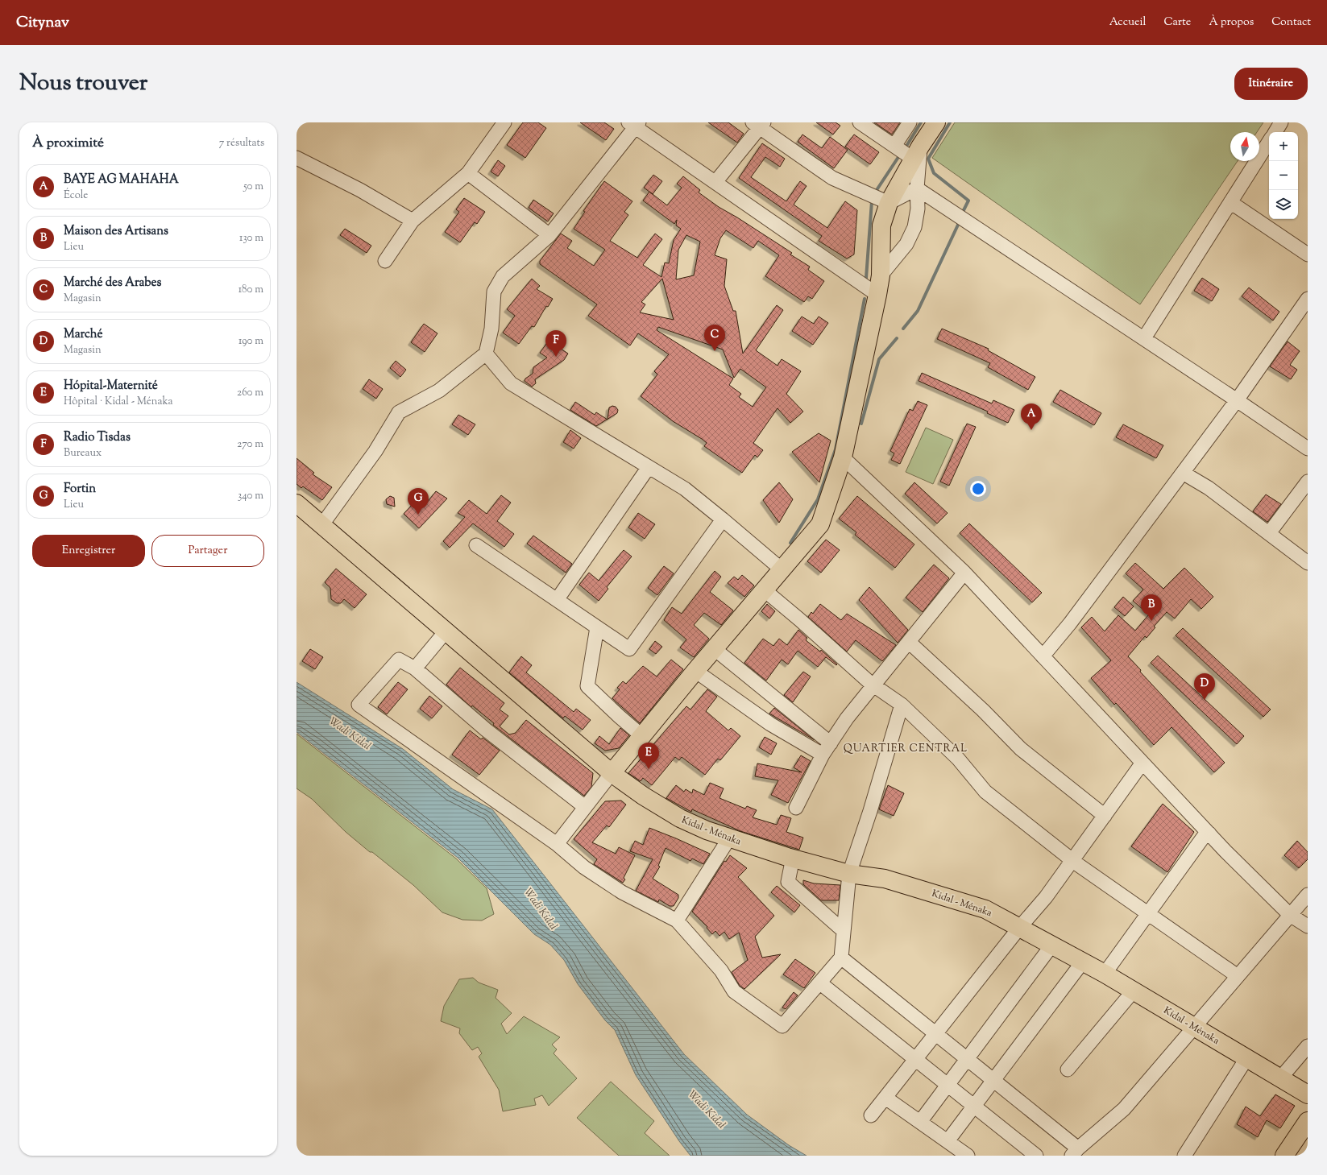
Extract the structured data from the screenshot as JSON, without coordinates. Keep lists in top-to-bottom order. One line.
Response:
{"streets":{"main road":["Kidal - Ménaka"]},"districts":["QUARTIER CENTRAL"],"water":["Wadi Kidal"],"north":"top","page":{"header":"Citynav","nav":["Accueil","Carte","À propos","Contact"],"title":"Nous trouver","buttons":["Itinéraire",["Enregistrer","Partager"]],"heading":["À proximité","7 résultats"],"map_buttons":["+","−"],"list":[{"mark":"A","name":"BAYE AG MAHAHA","note":"École","value":"50 m"},{"mark":"B","name":"Maison des Artisans","note":"Lieu","value":"130 m"},{"mark":"C","name":"Marché des Arabes","note":"Magasin","value":"180 m"},{"mark":"D","name":"Marché","note":"Magasin","value":"190 m"},{"mark":"E","name":"Hópital-Maternité","note":"Hôpital · Kidal - Ménaka","value":"260 m"},{"mark":"F","name":"Radio Tisdas","note":"Bureaux","value":"270 m"},{"mark":"G","name":"Fortin","note":"Lieu","value":"340 m"}],"pins":["C","F","A","G","B","D","E"]}}
